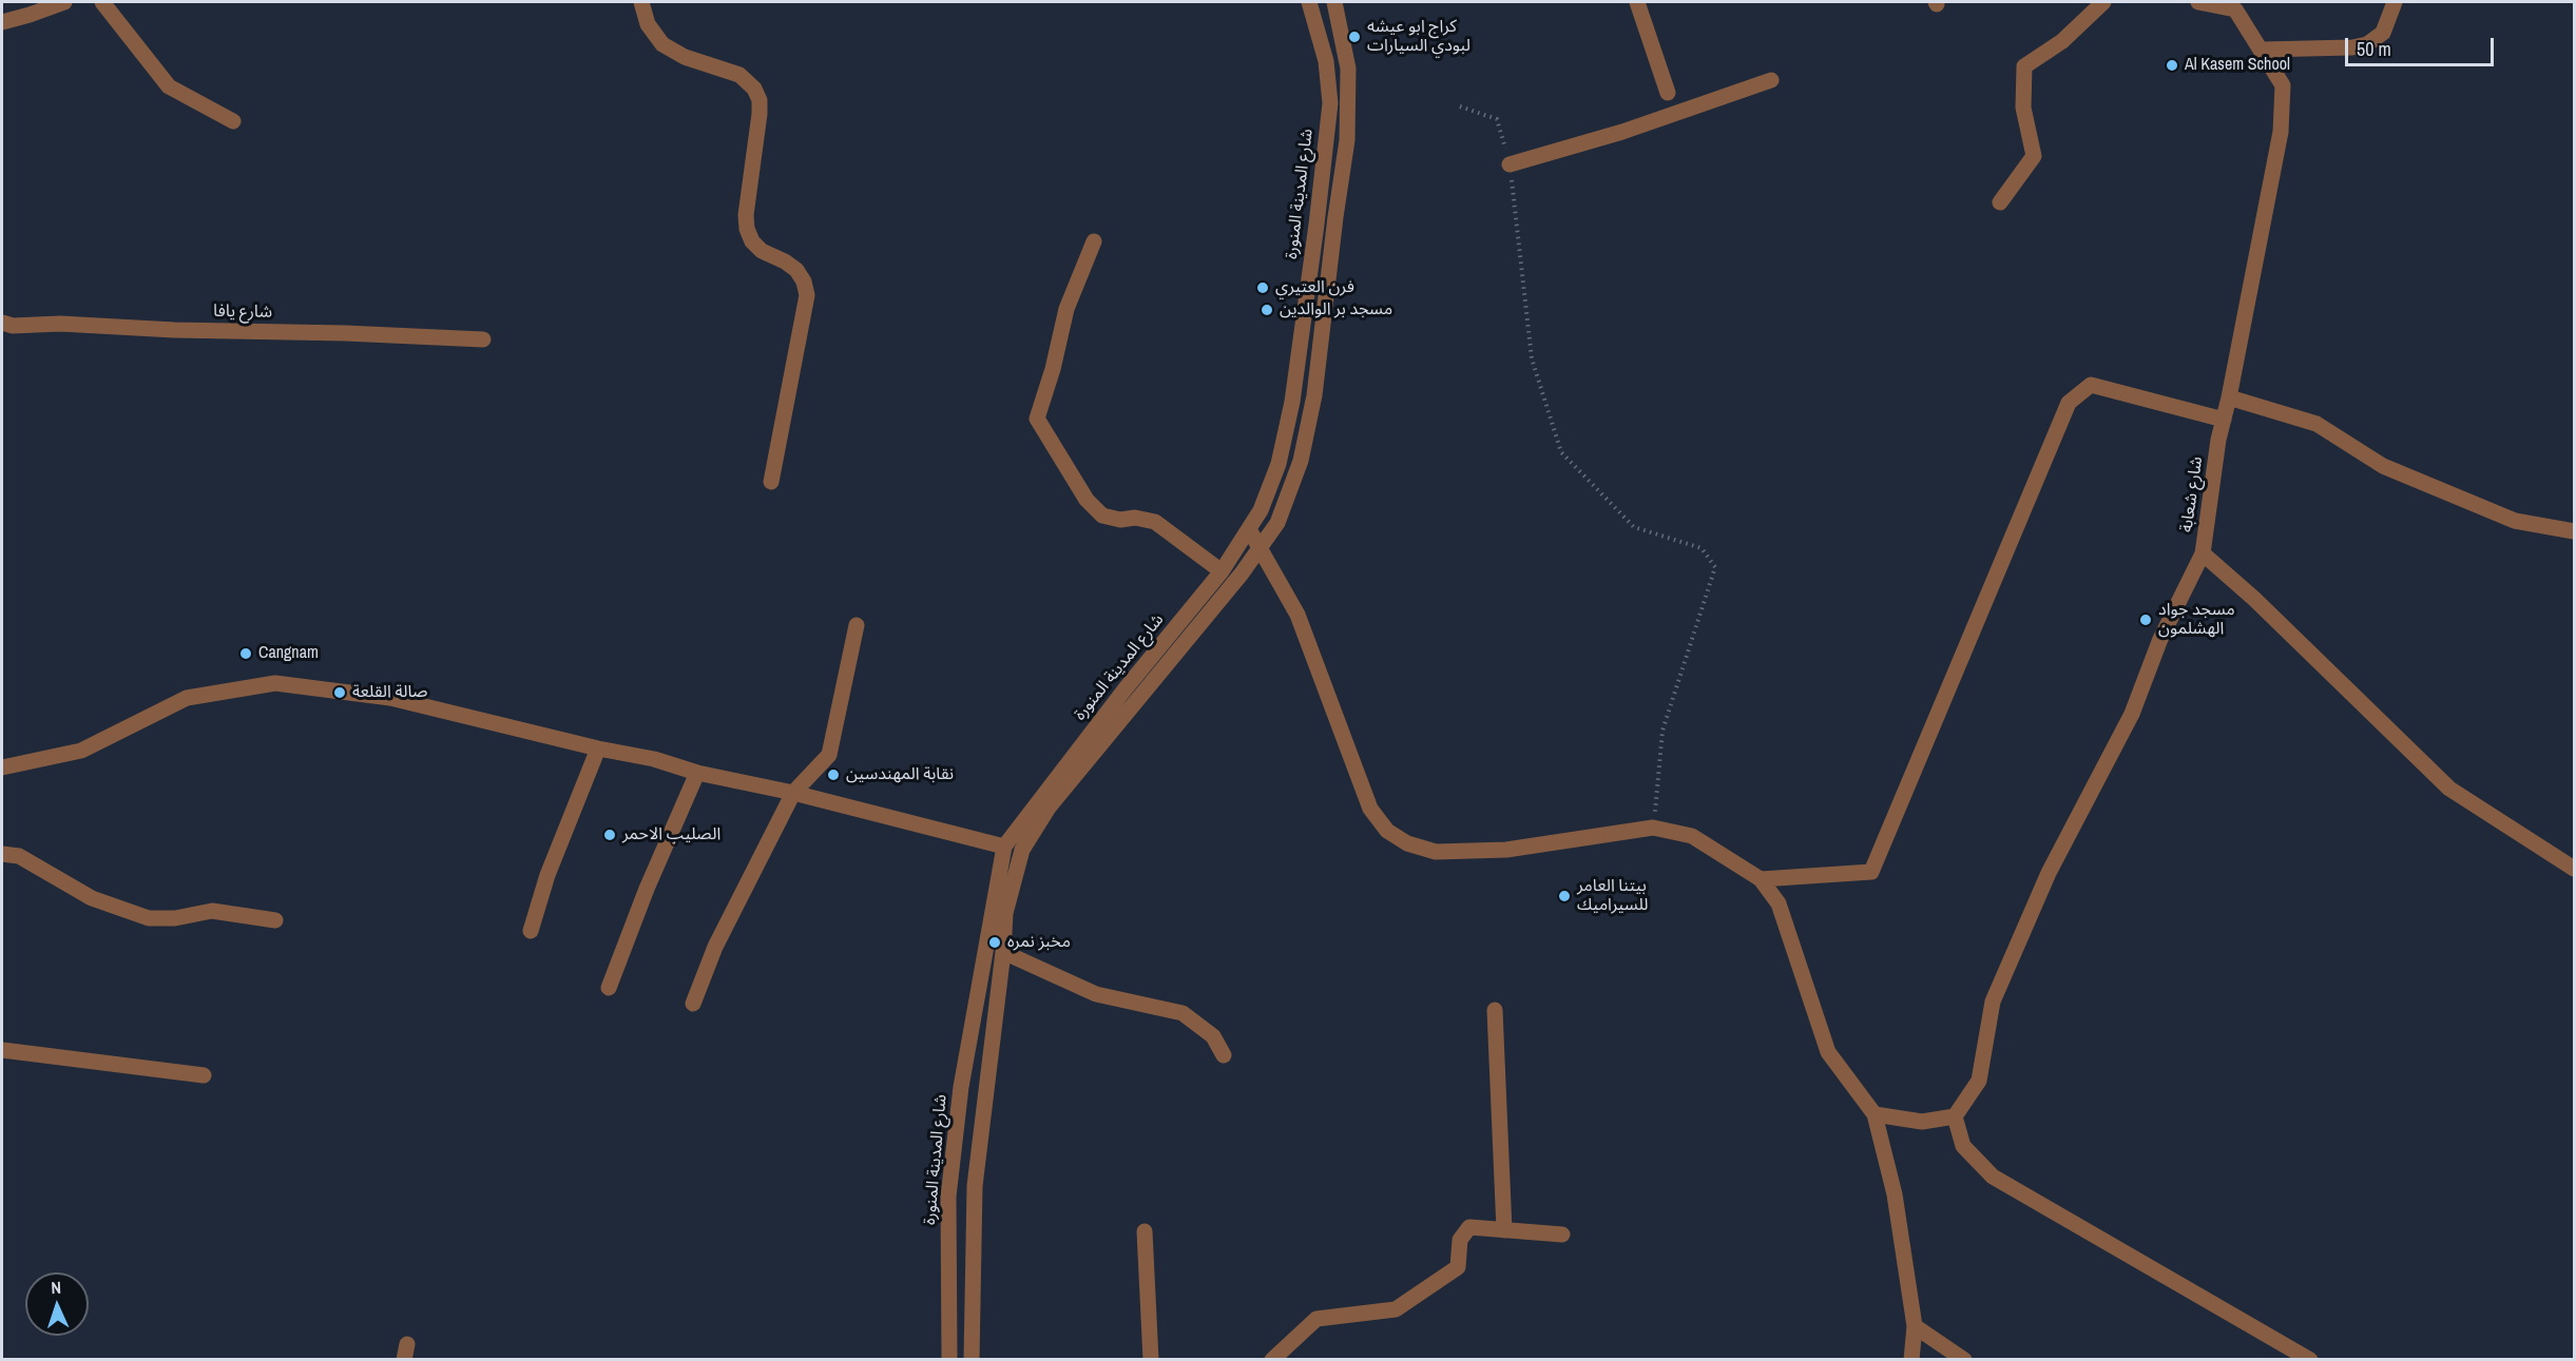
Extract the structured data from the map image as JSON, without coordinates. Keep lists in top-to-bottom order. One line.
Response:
{"streets":{"street":["شارع المدينة المنورة","شارع يافا","شارع شعابة"]},"places":["كراج ابو عيشه لبودي السيارات","Al Kasem School","فرن العتيري","مسجد بر الوالدين","مسجد جواد الهشلمون","Cangnam","صالة القلعة","نقابة المهندسين","الصليب الاحمر","بيتنا العامر للسيراميك","مخبز نمره"],"scale_bar":"50 m","north":"top"}
